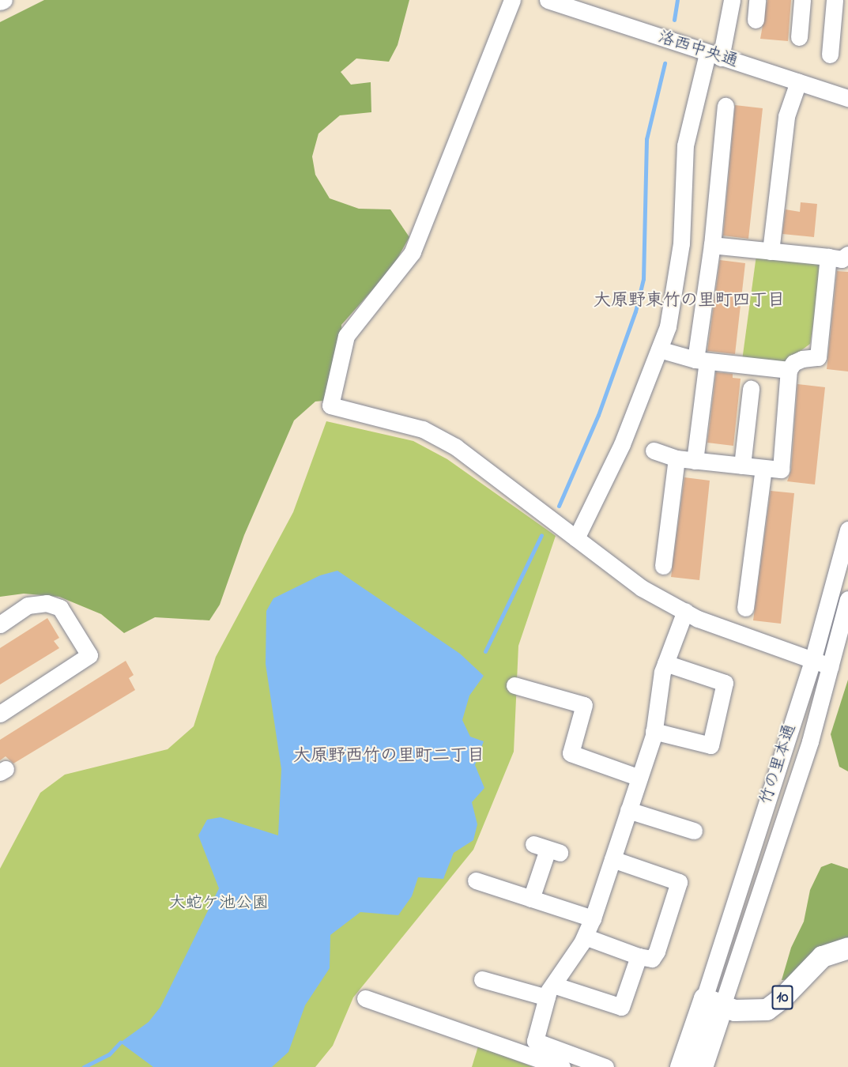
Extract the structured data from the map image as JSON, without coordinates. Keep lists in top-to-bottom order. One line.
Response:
{"streets":{"main road":["10"],"street":["洛西中央通","竹の里本通"]},"crossings":[["竹の里本通","10"]],"districts":["大原野東竹の里町四丁目","大原野西竹の里町二丁目"],"parks":["大蛇ケ池公園"]}
